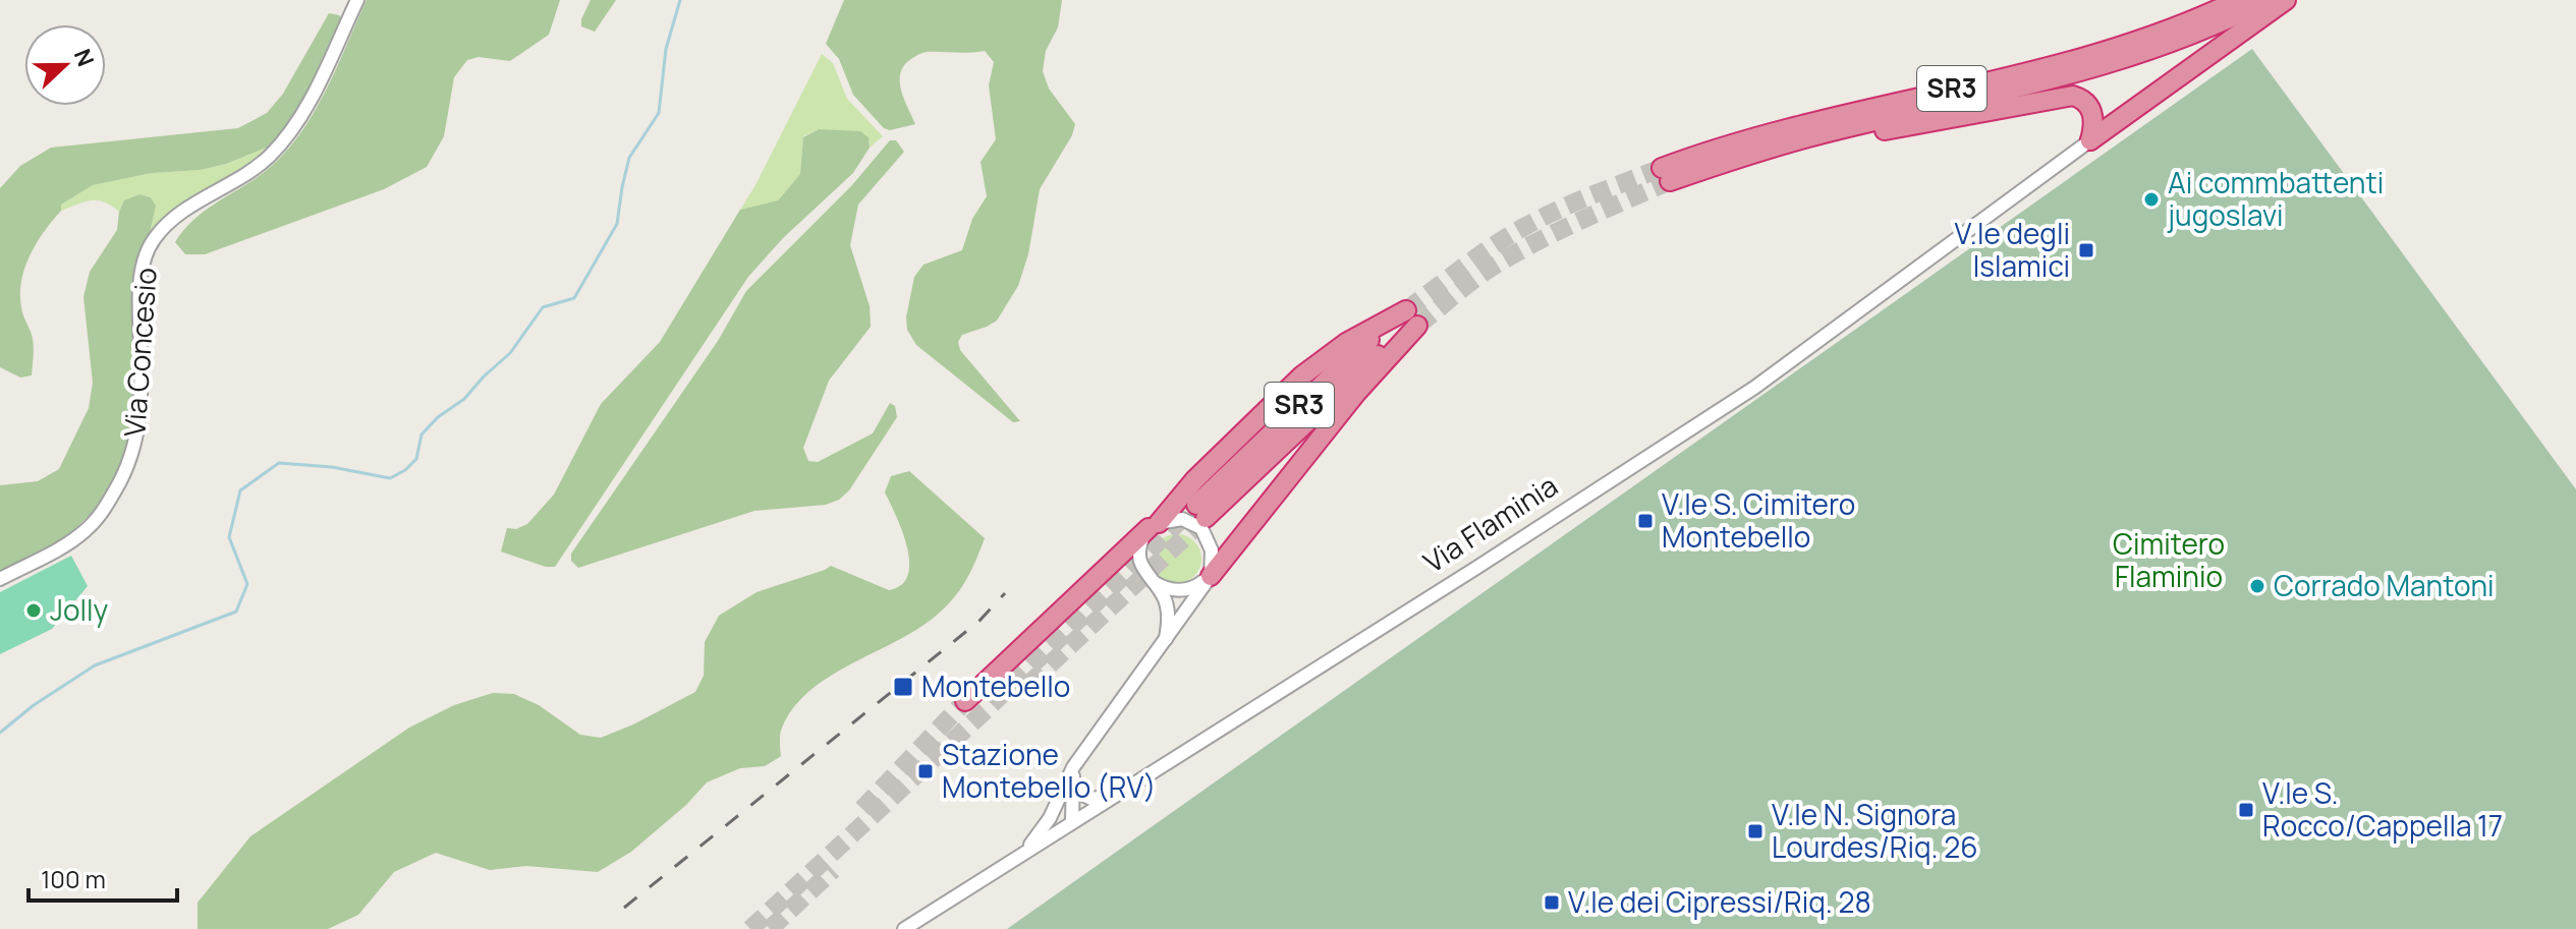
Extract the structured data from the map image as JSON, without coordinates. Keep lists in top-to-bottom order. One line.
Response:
{"streets":{"highway":["SR3"],"street":["Via Concesio","Via Flaminia"]},"parks":["Cimitero Flaminio"],"places":{"other":["Ai commbattenti jugoslavi","Corrado Mantoni","Jolly"],"transit":["V.le degli Islamici","V.le S. Cimitero Montebello","Montebello","Stazione Montebello (RV)","V.le S. Rocco/Cappella 17","V.le N. Signora Lourdes/Riq. 26","V.le dei Cipressi/Riq. 28"]},"scale_bar":"100 m","north":"right"}
